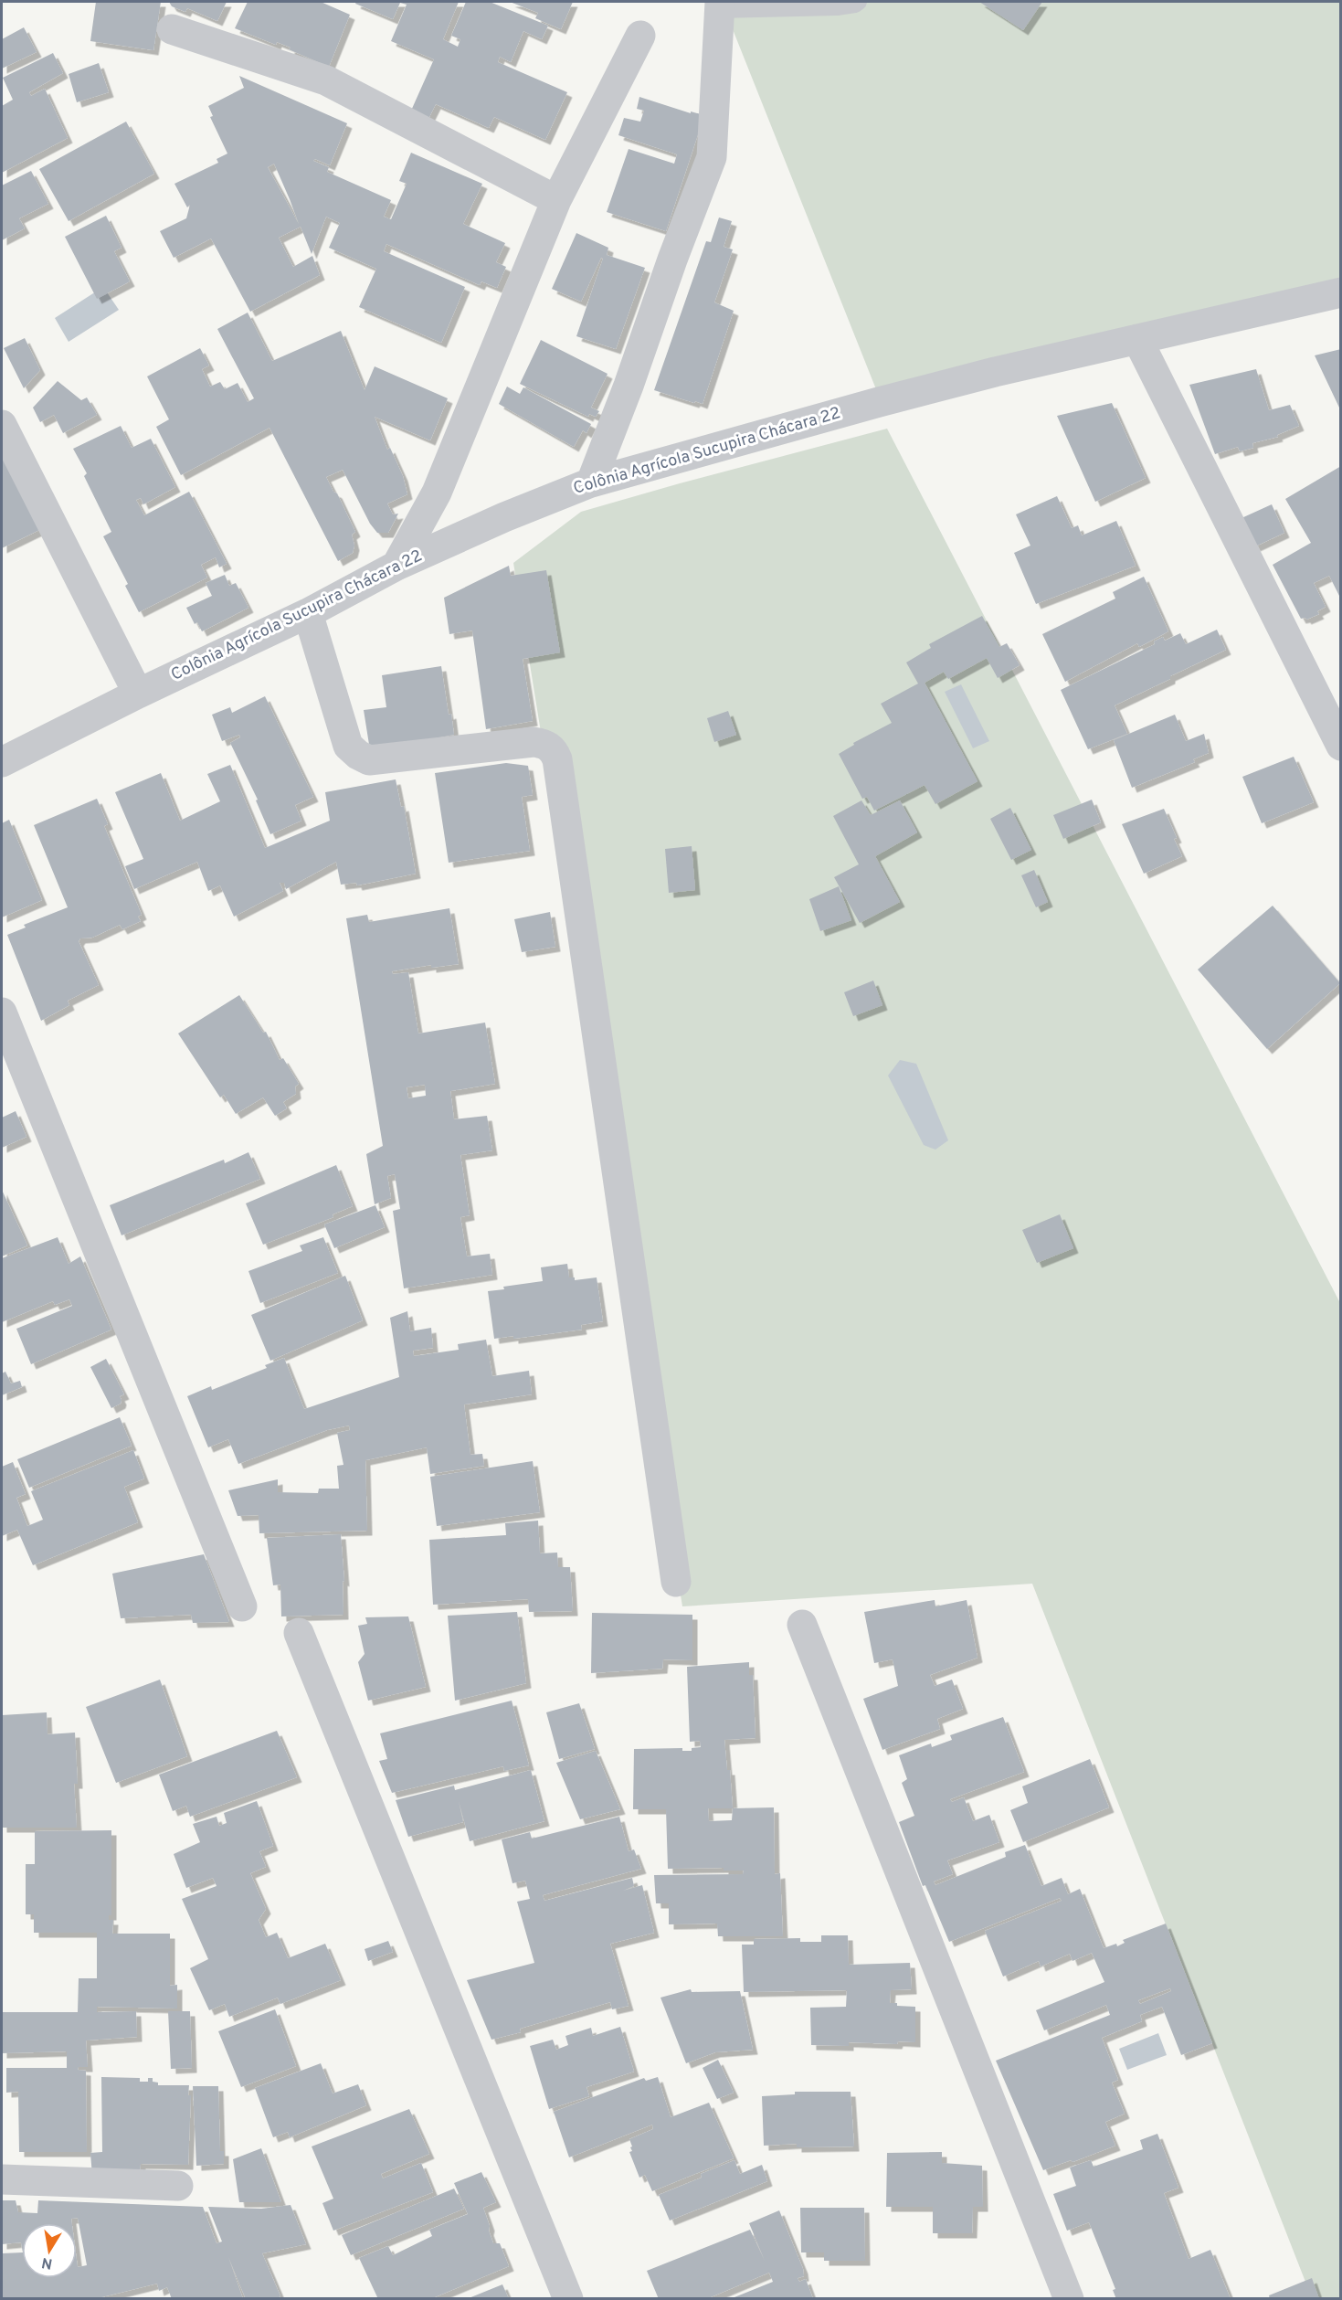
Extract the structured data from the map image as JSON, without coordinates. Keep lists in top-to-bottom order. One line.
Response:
{"streets":{"street":["Colônia Agrícola Sucupira Chácara 22"]},"north":"bottom"}
